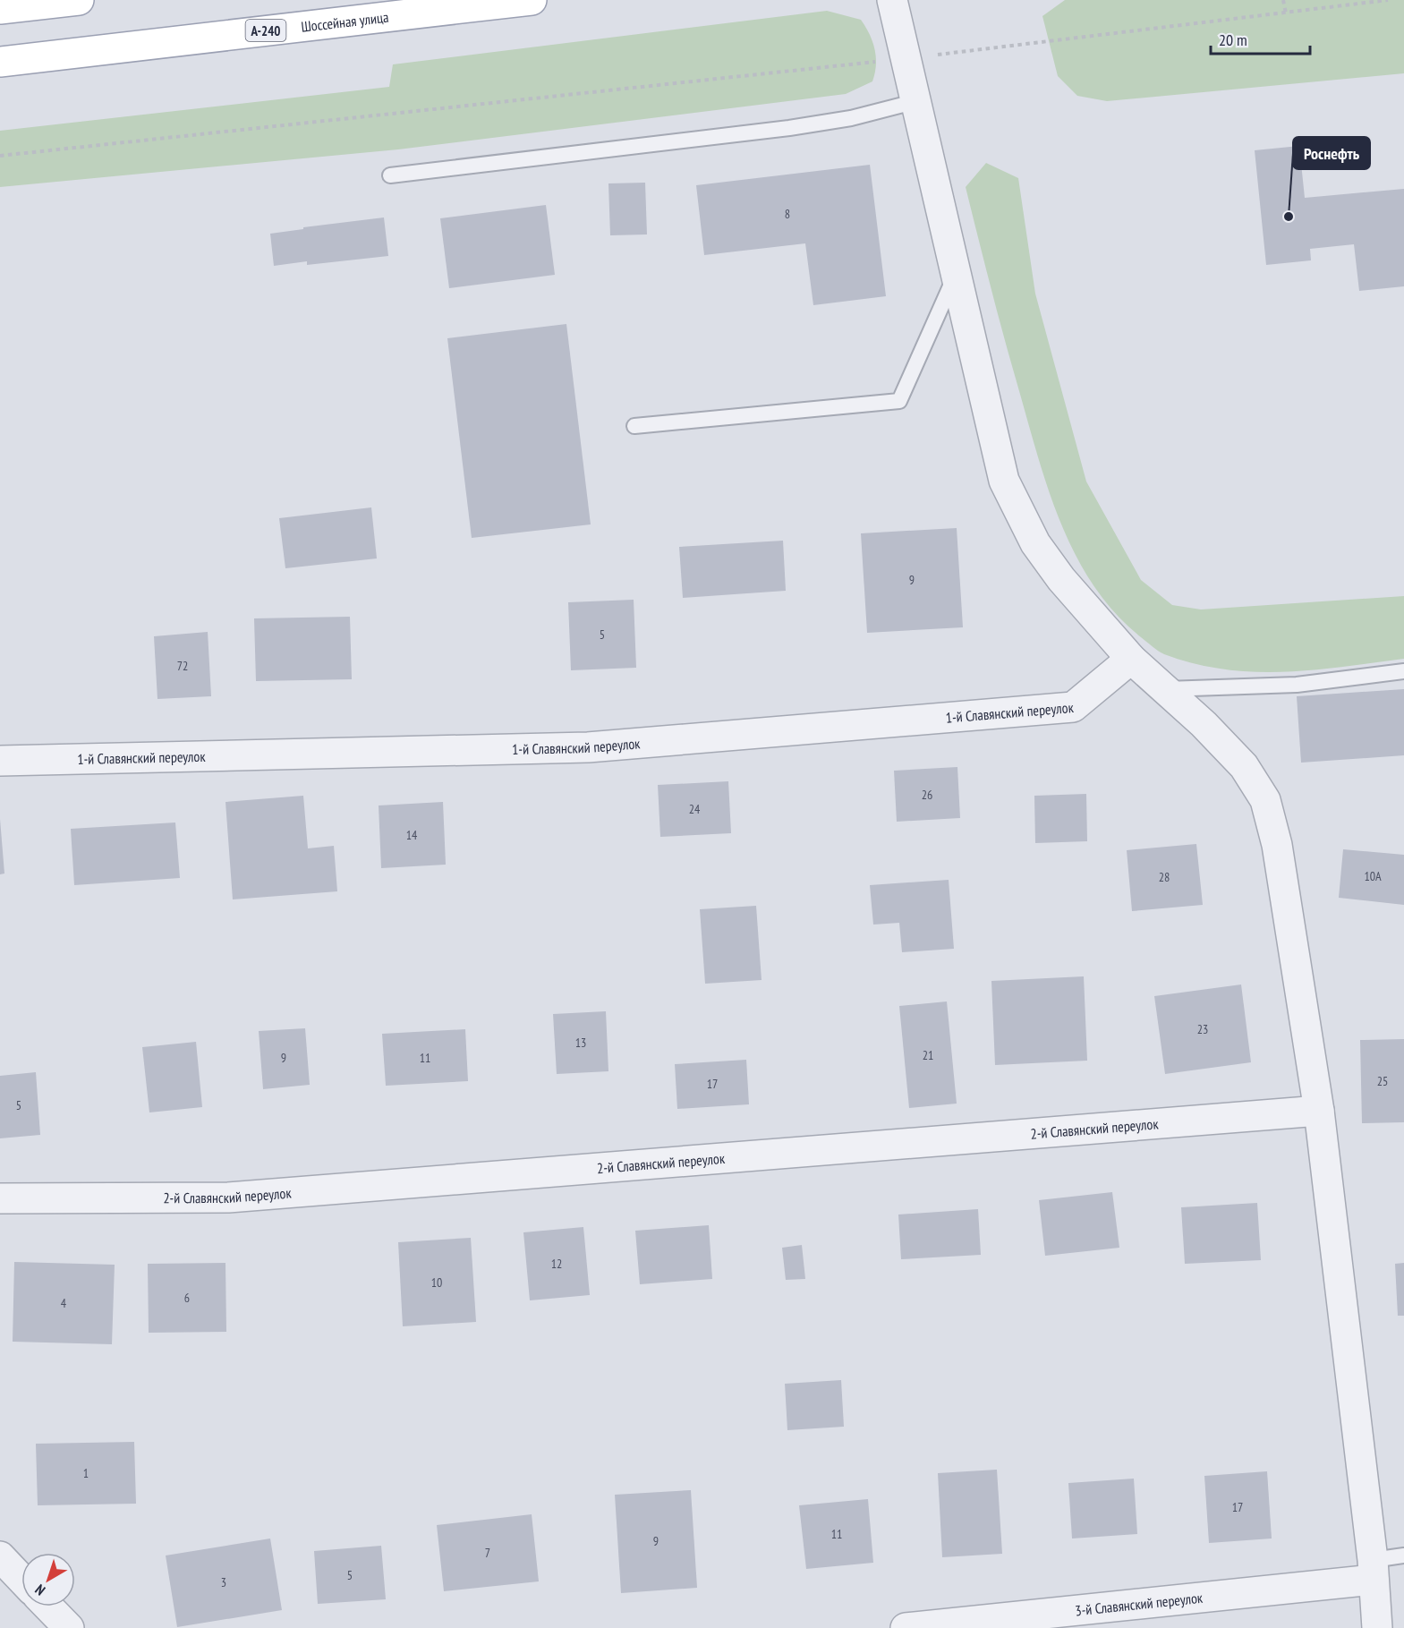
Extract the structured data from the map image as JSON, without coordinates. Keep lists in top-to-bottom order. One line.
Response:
{"streets":{"main road":["Шоссейная улица","А-240"],"street":["1-й Славянский переулок","2-й Славянский переулок","3-й Славянский переулок"]},"places":["Роснефть"],"house_numbers":["8","9","5","72","26","24","14","10А","28","23","13","21","9","11","25","17","5","12","10","6","4","1","17","11","9","7","5","3"],"scale_bar":"20 m","north":"bottom left"}
